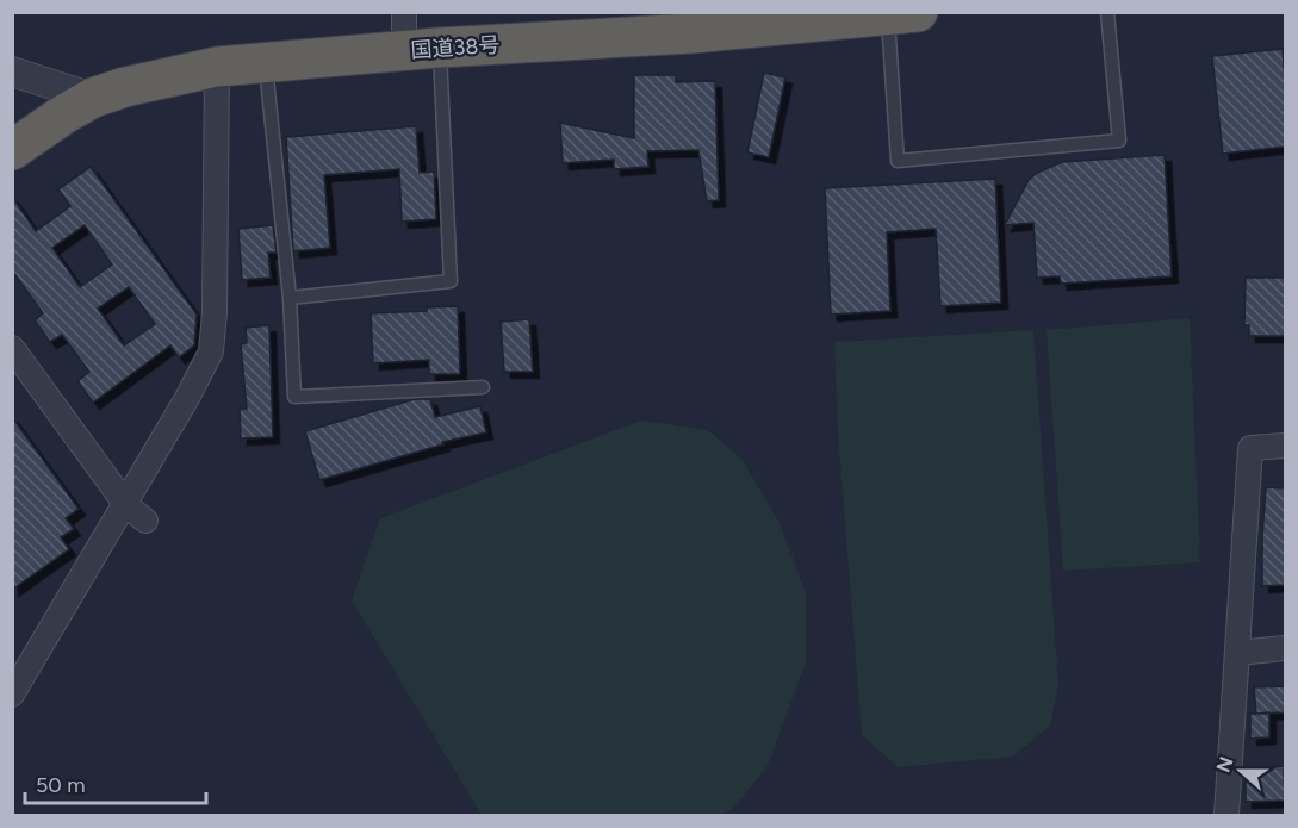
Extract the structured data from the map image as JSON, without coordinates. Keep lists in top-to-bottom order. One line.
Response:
{"streets":{"highway":["国道38号"]},"scale_bar":"50 m","north":"left"}
